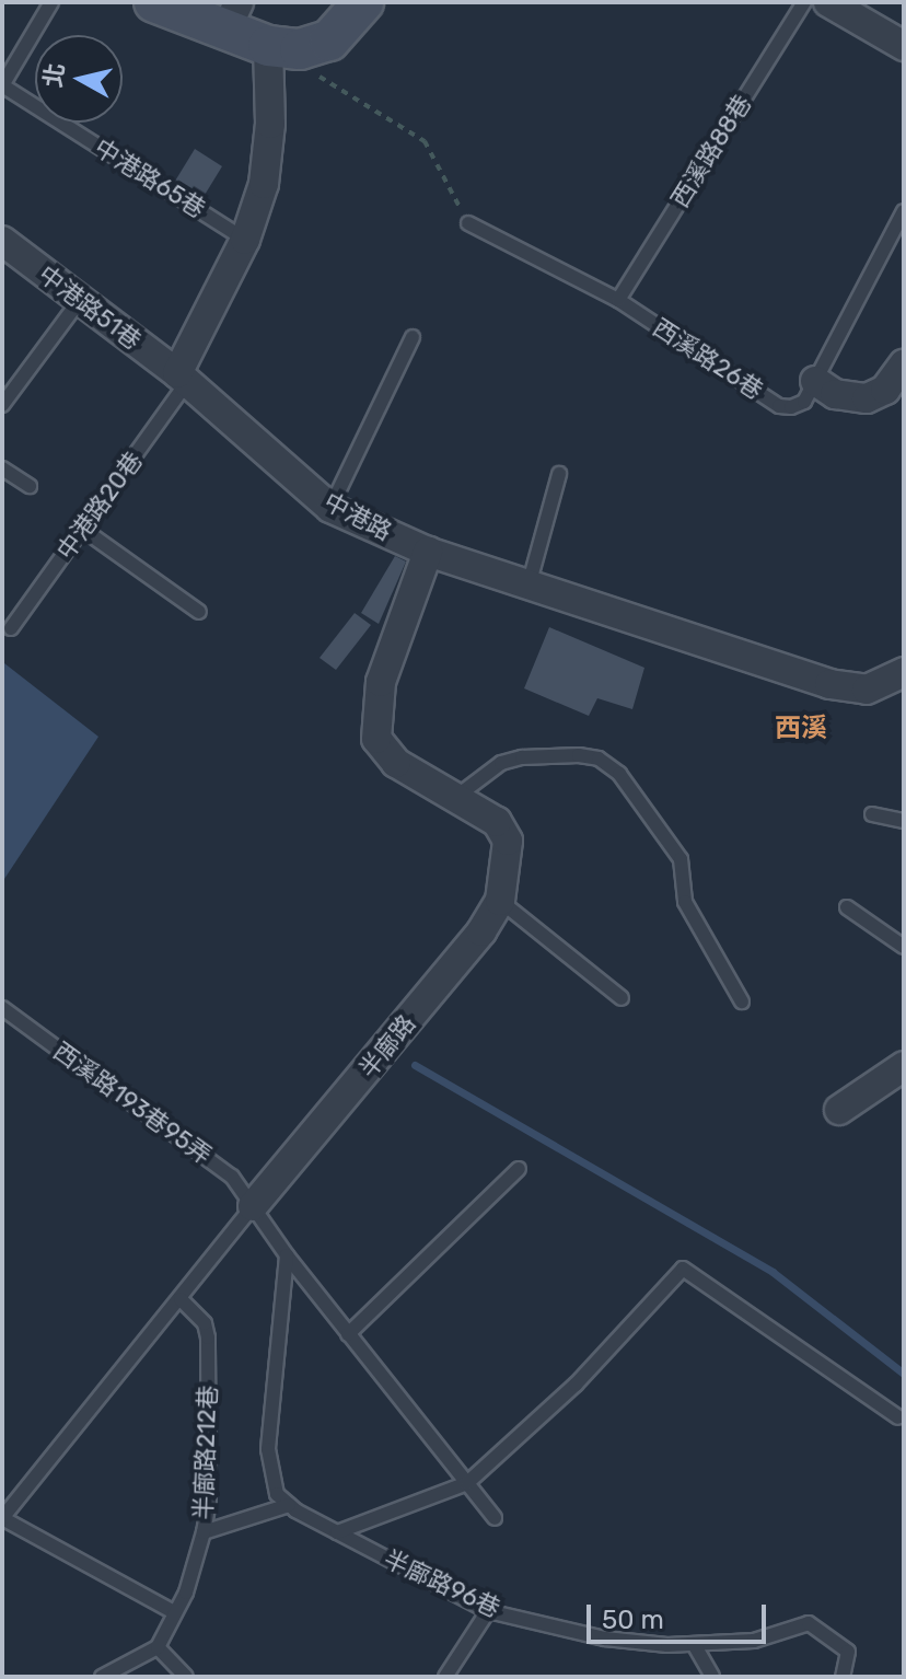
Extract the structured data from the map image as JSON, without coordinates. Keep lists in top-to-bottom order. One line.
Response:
{"streets":{"street":["中港路51巷","中港路","半廍路"],"lane":["西溪路88巷","中港路65巷","西溪路26巷","中港路20巷","西溪路193巷95弄","半廍路212巷","半廍路96巷"]},"crossings":[["西溪路88巷","西溪路26巷"],["中港路51巷","中港路20巷"],["中港路51巷","中港路"],["中港路20巷","中港路"],["中港路","半廍路"],["半廍路","西溪路193巷95弄"],["半廍路","半廍路212巷"]],"districts":["西溪"],"scale_bar":"50 m","north":"left"}
